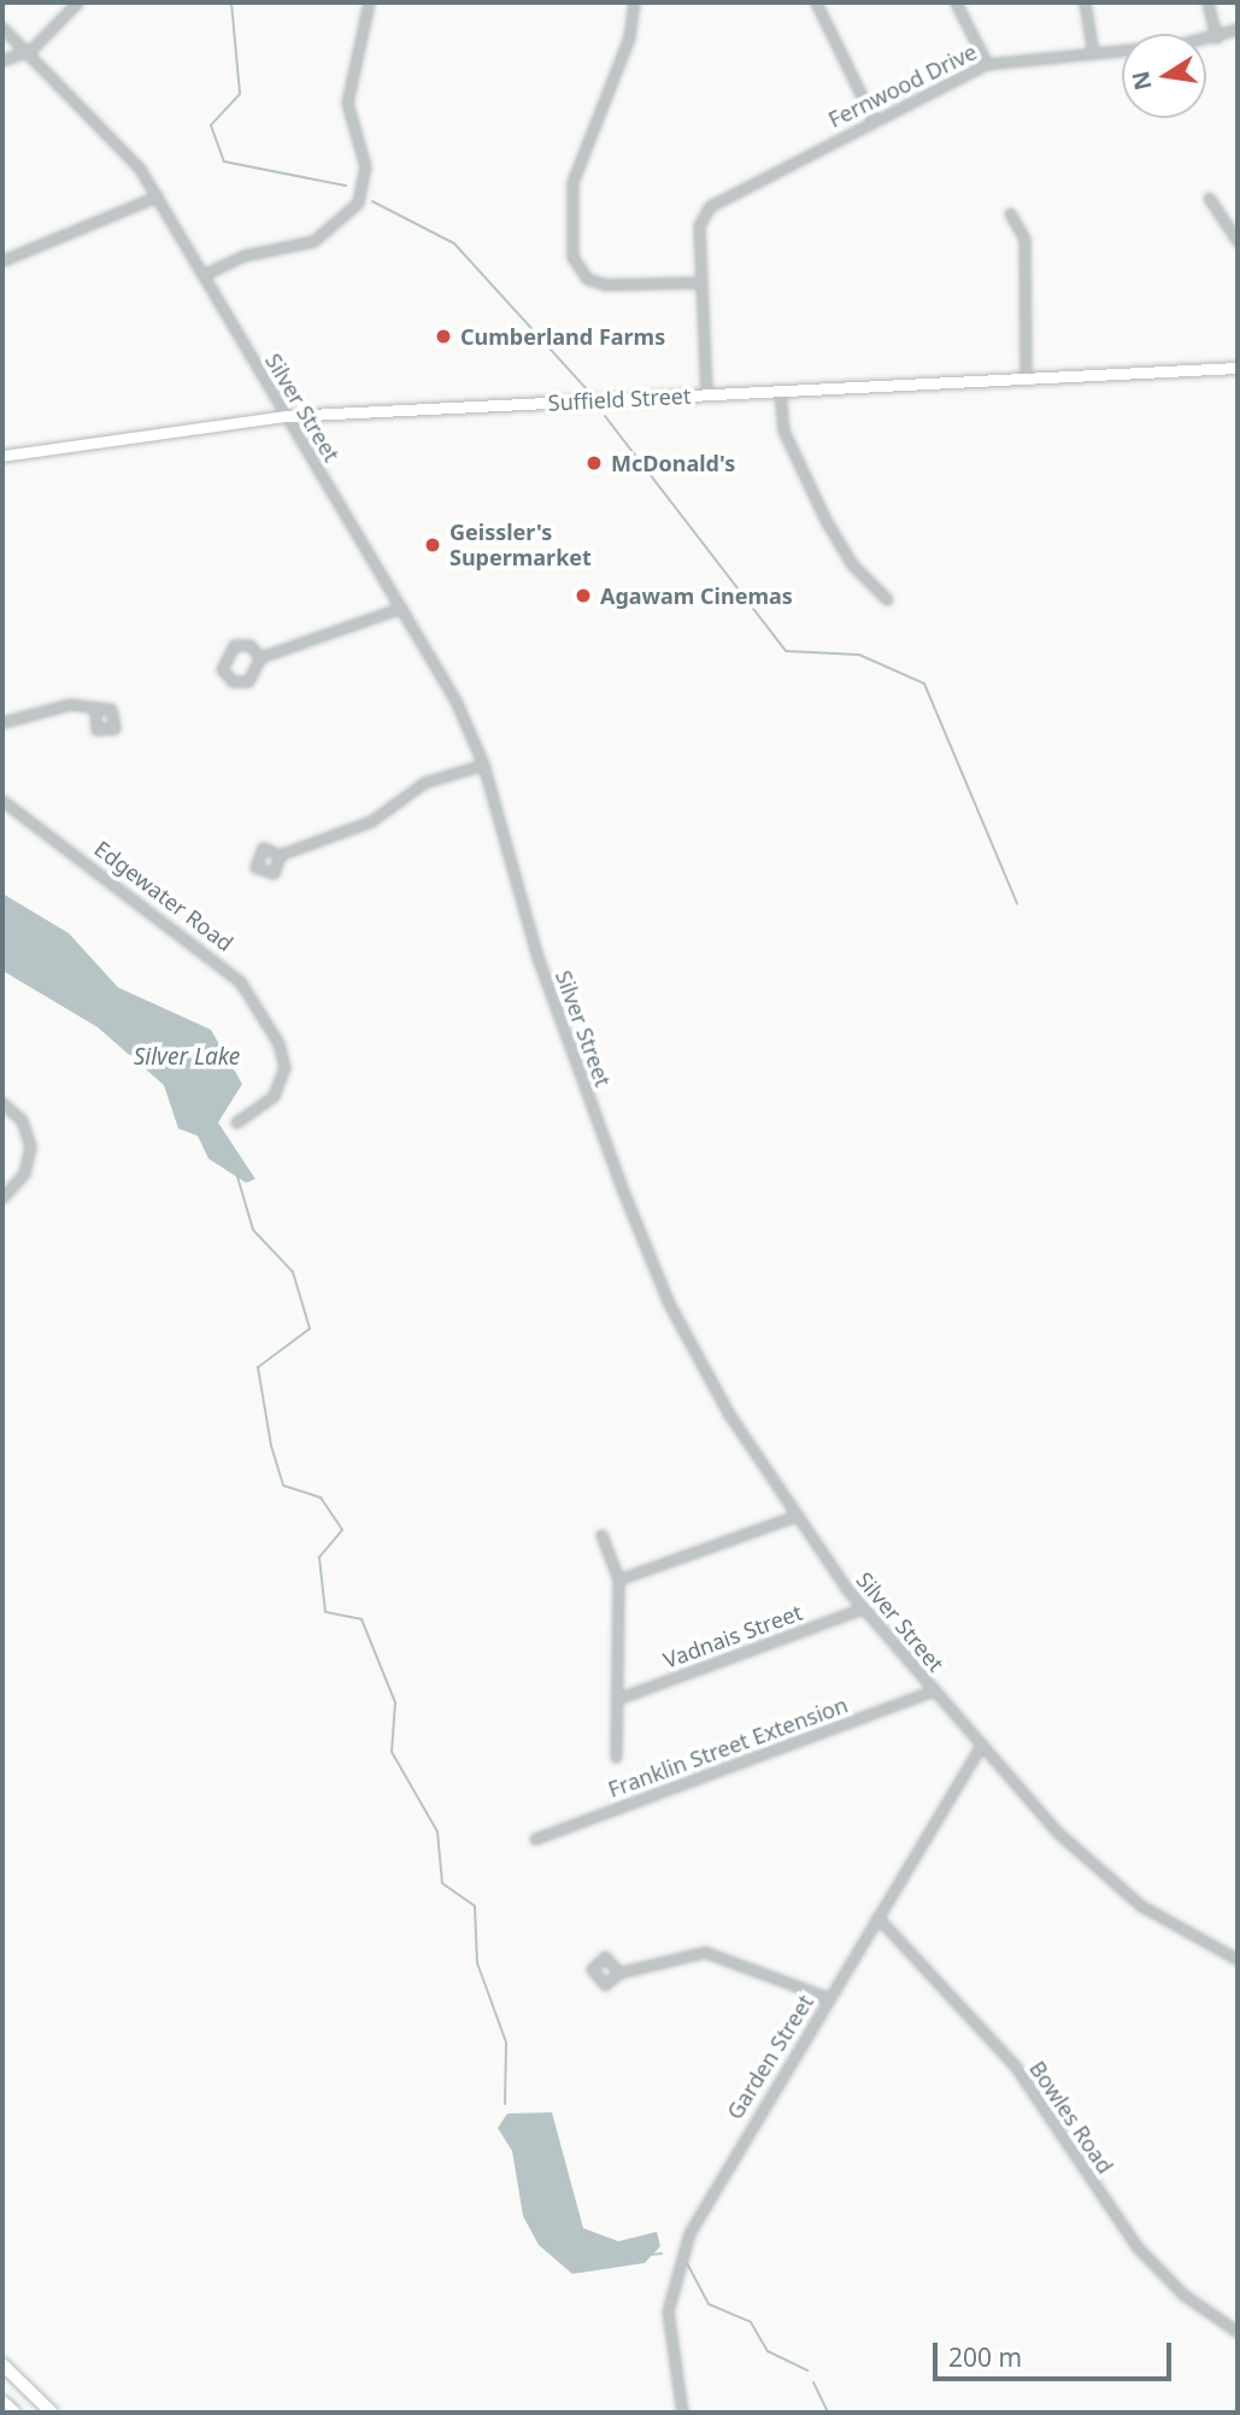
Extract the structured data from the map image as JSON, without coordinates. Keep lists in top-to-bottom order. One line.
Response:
{"streets":{"main road":["Suffield Street"],"street":["Fernwood Drive","Silver Street","Edgewater Road","Vadnais Street","Franklin Street Extension","Garden Street","Bowles Road"]},"crossings":[["Suffield Street","Silver Street"],["Silver Street","Vadnais Street"],["Silver Street","Franklin Street Extension"],["Silver Street","Garden Street"],["Garden Street","Bowles Road"]],"water":["Silver Lake"],"places":["Cumberland Farms","McDonald's","Geissler's Supermarket","Agawam Cinemas"],"scale_bar":"200 m","north":"left"}
